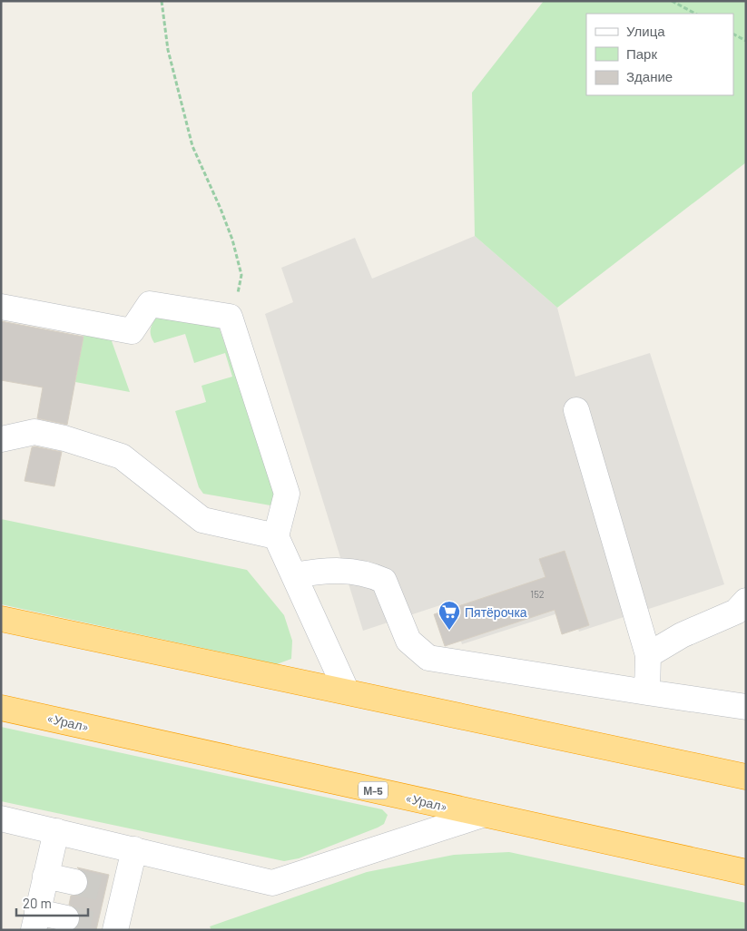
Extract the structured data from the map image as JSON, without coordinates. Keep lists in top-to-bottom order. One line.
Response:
{"streets":{"highway":["«Урал»","М-5"]},"places":{"supermarket":["Пятёрочка"]},"house_numbers":["152"],"legend":["Улица","Парк","Здание"],"scale_bar":"20 m"}
